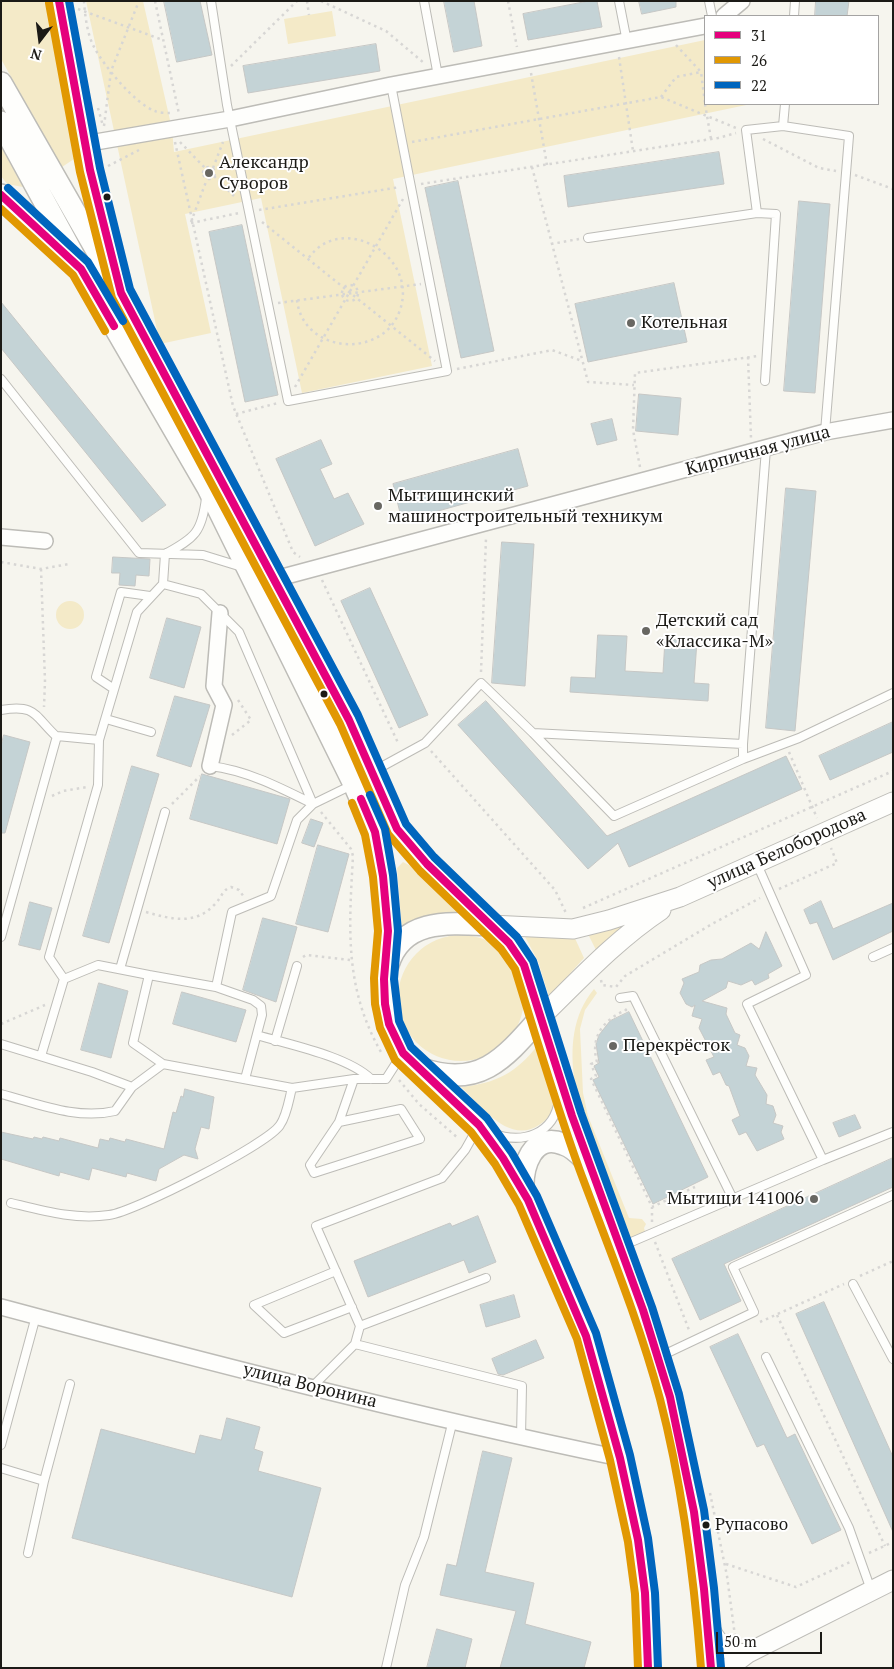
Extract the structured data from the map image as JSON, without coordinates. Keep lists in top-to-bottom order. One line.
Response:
{"streets":{"street":["Кирпичная улица","улица Белобородова","улица Воронина"]},"places":["Александр Суворов","Котельная","Мытищинский машиностроительный техникум","Детский сад «Классика-М»","Перекрёсток","Мытищи 141006","Рупасово"],"lines":["transit line 31","transit line 22","transit line 26"],"legend":["31","26","22"],"scale_bar":"50 m","north":"bottom"}
